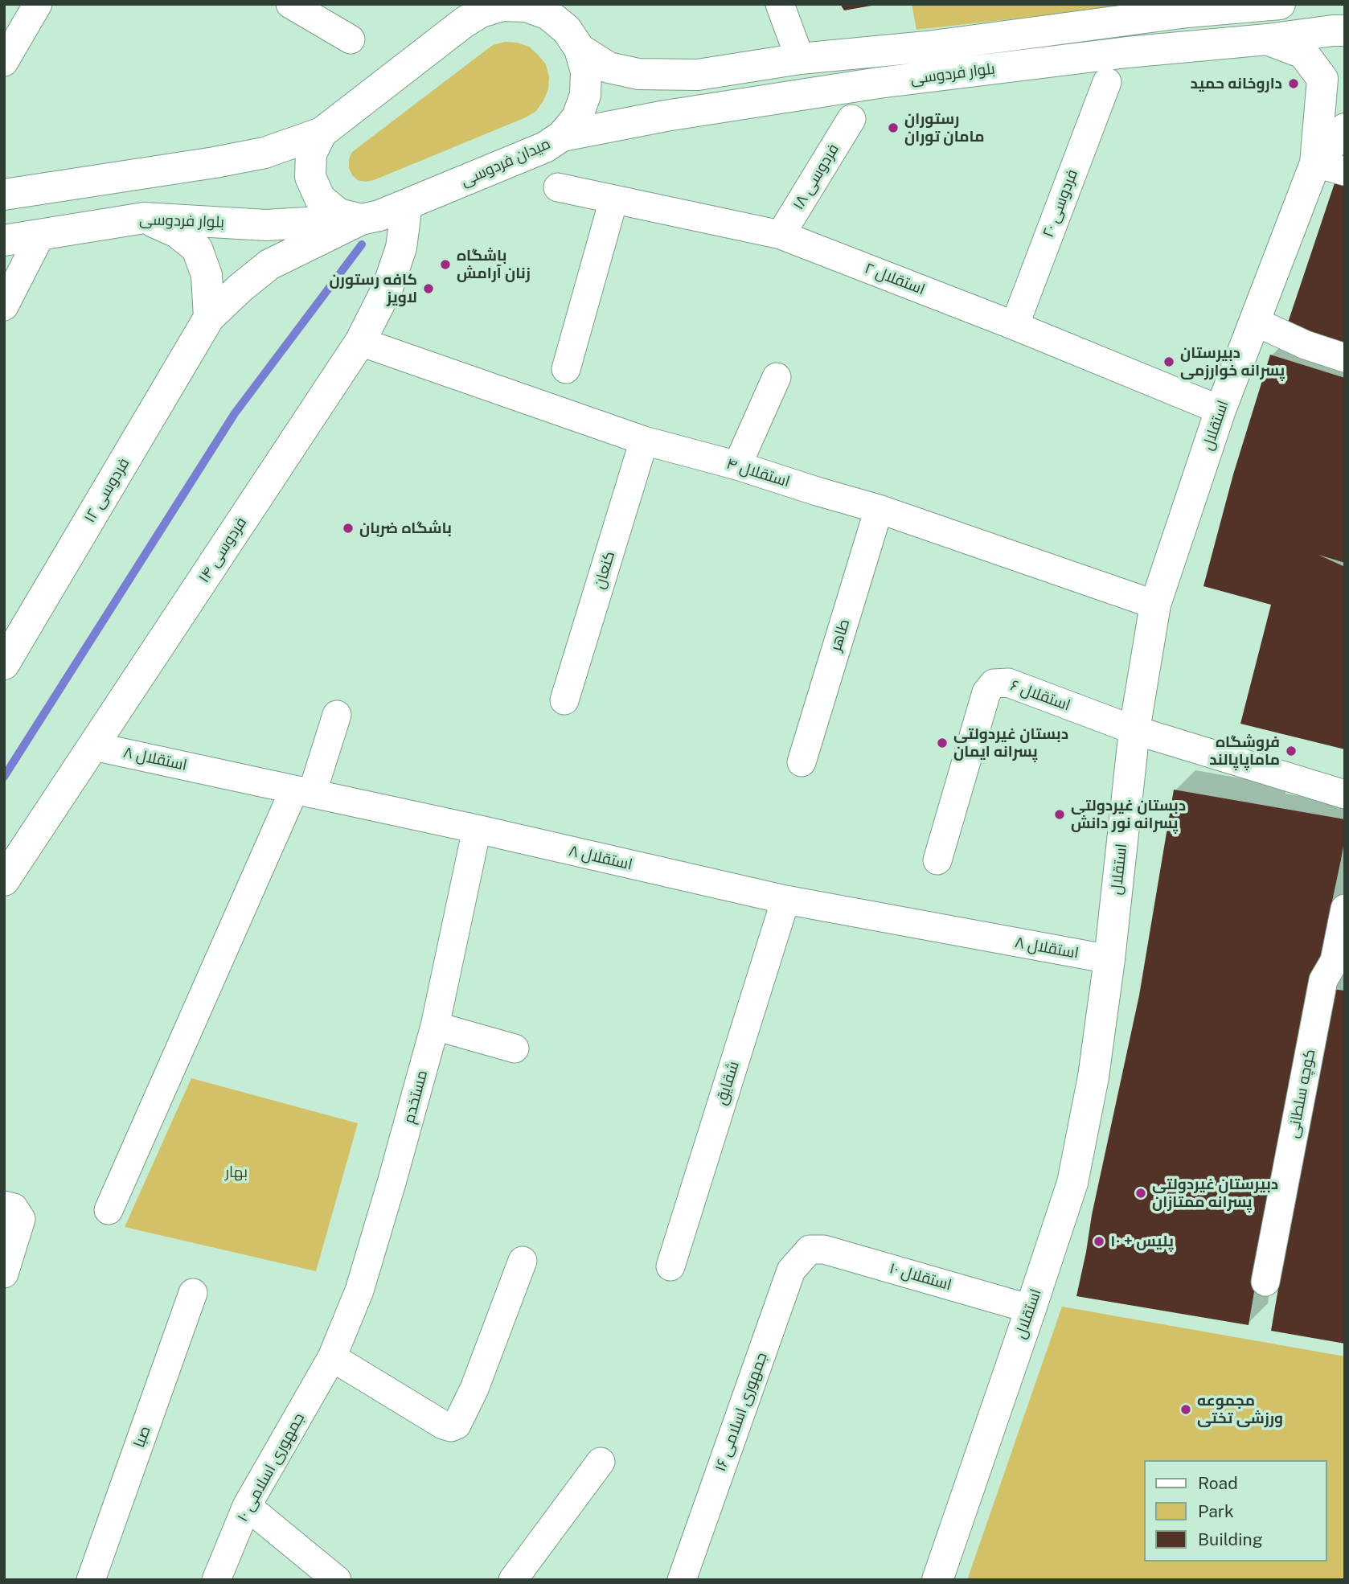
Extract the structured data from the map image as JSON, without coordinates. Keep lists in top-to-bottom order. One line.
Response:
{"streets":{"street":["بلوار فردوسی","میدان فردوسی","فردوسی ۱۸","فردوسی ۲۰","استقلال ۲","استقلال","استقلال ۴","فردوسی ۱۲","فردوسی ۱۴","کنعان","طاهر","استقلال ۶","استقلال ۸","شقایق","کوچه سلطانی","مستخدم","استقلال ۱۰","جمهوری اسلامی ۱۶","صبا","جمهوری اسلامی ۱۰"]},"crossings":[["بلوار فردوسی","میدان فردوسی"],["بلوار فردوسی","فردوسی ۱۲"],["میدان فردوسی","فردوسی ۱۲"],["میدان فردوسی","فردوسی ۱۴"],["فردوسی ۱۸","استقلال ۲"],["فردوسی ۲۰","استقلال ۲"],["استقلال ۲","استقلال"],["استقلال","استقلال ۴"],["استقلال","استقلال ۶"],["استقلال","استقلال ۸"],["استقلال","استقلال ۱۰"],["استقلال ۴","فردوسی ۱۴"],["استقلال ۴","کنعان"],["استقلال ۴","طاهر"],["فردوسی ۱۴","استقلال ۸"],["استقلال ۸","شقایق"],["استقلال ۸","مستخدم"],["مستخدم","جمهوری اسلامی ۱۰"],["استقلال ۱۰","جمهوری اسلامی ۱۶"]],"parks":["بهار"],"places":["داروخانه حمید","رستوران مامان توران","باشگاه زنان آرامش","کافه رستورن لاویز","دبیرستان پسرانه خوارزمی","باشگاه ضربان","دبستان غیردولتی پسرانه ایمان","فروشگاه ماماپاپالند","دبستان غیردولتی پسرانه نور دانش","دبیرستان غیردولتی پسرانه ممتازان","پلیس + ۱۰","مجموعه ورزشی تختی"],"legend":["Road","Park","Building"]}
